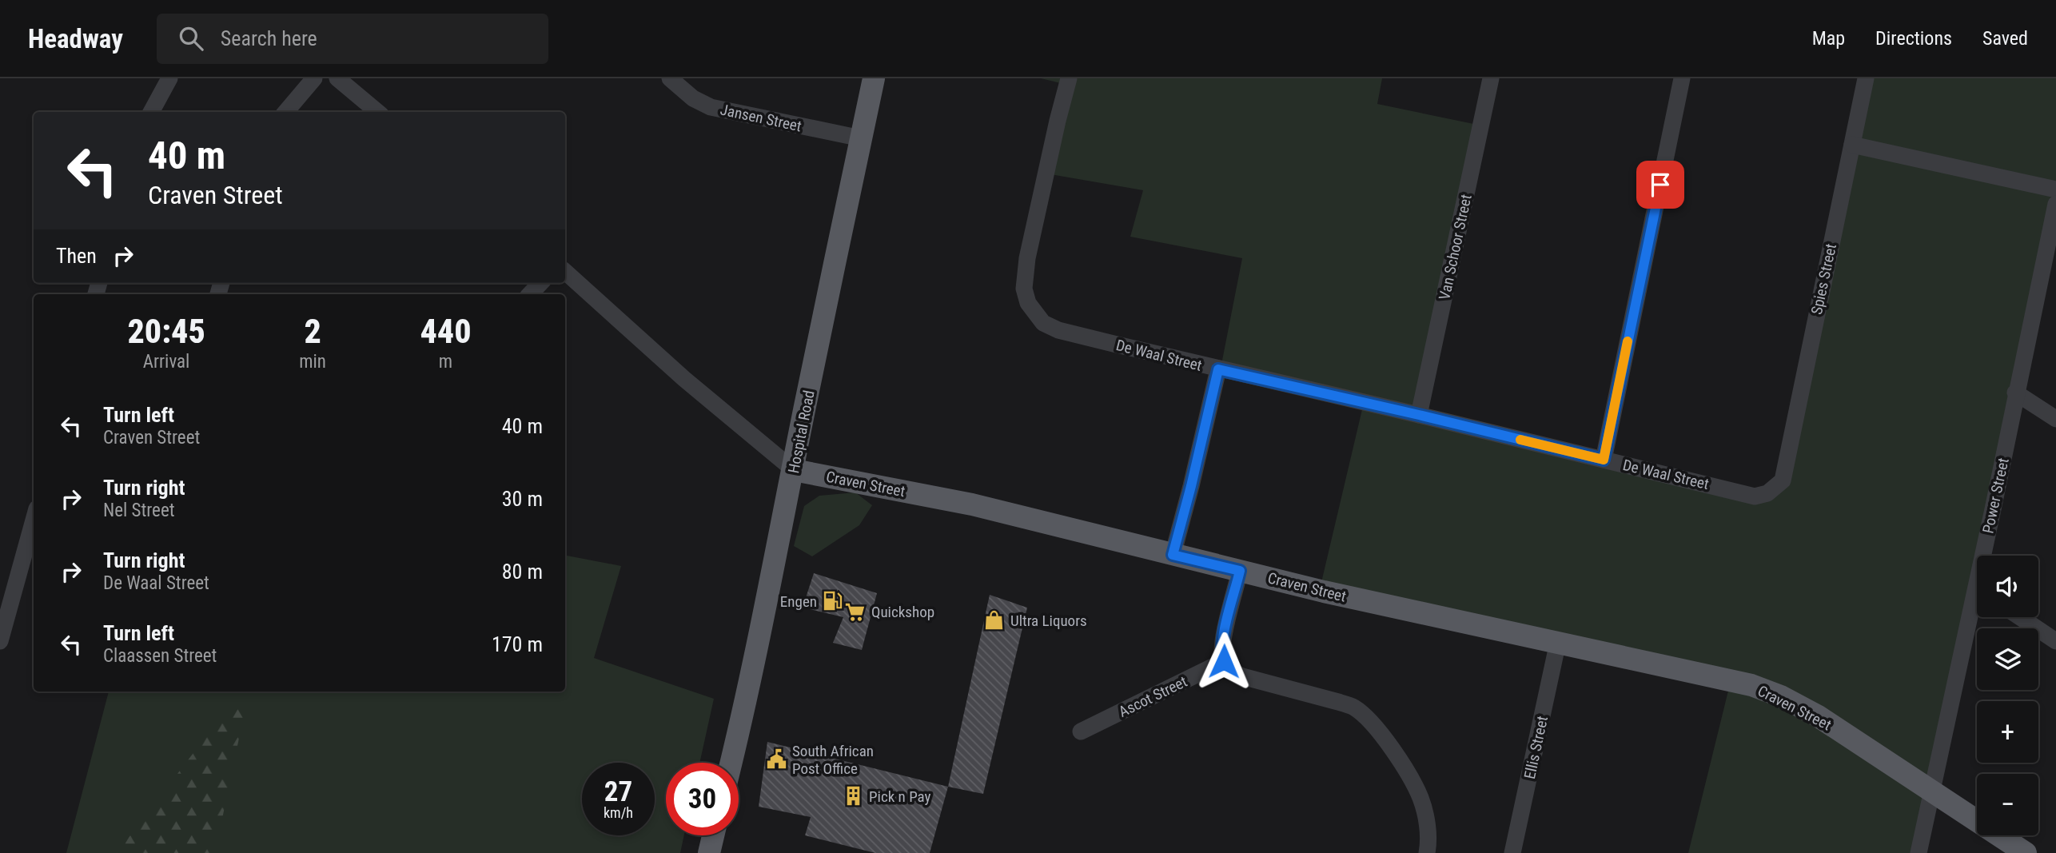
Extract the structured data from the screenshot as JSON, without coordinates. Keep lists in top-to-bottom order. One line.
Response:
{"streets":{"main road":["Hospital Road","Craven Street"],"street":["Jansen Street","Van Schoor Street","Spies Street","De Waal Street","Power Street","Ascot Street","Ellis Street"]},"crossings":[["Jansen Street","Hospital Road"],["Van Schoor Street","De Waal Street"],["Spies Street","De Waal Street"],["Hospital Road","Craven Street"],["Craven Street","Power Street"],["Craven Street","Ellis Street"]],"places":{"fuel station":["Engen"],"supermarket":["Quickshop"],"shop":["Ultra Liquors"],"public building":["South African Post Office"],"building":["Pick n Pay"]},"page":{"header":"Headway","search":"Search here","nav":["Map","Directions","Saved"],"turn":["40 m","Craven Street"],"then":"Then","eta":["20:45","Arrival","2","min","440","m"],"list":[{"name":"Turn left","note":"Craven Street","value":"40 m"},{"name":"Turn right","note":"Nel Street","value":"30 m"},{"name":"Turn right","note":"De Waal Street","value":"80 m"},{"name":"Turn left","note":"Claassen Street","value":"170 m"}],"map_buttons":["+","−"],"speed":"27 km/h","limit":"30"}}
